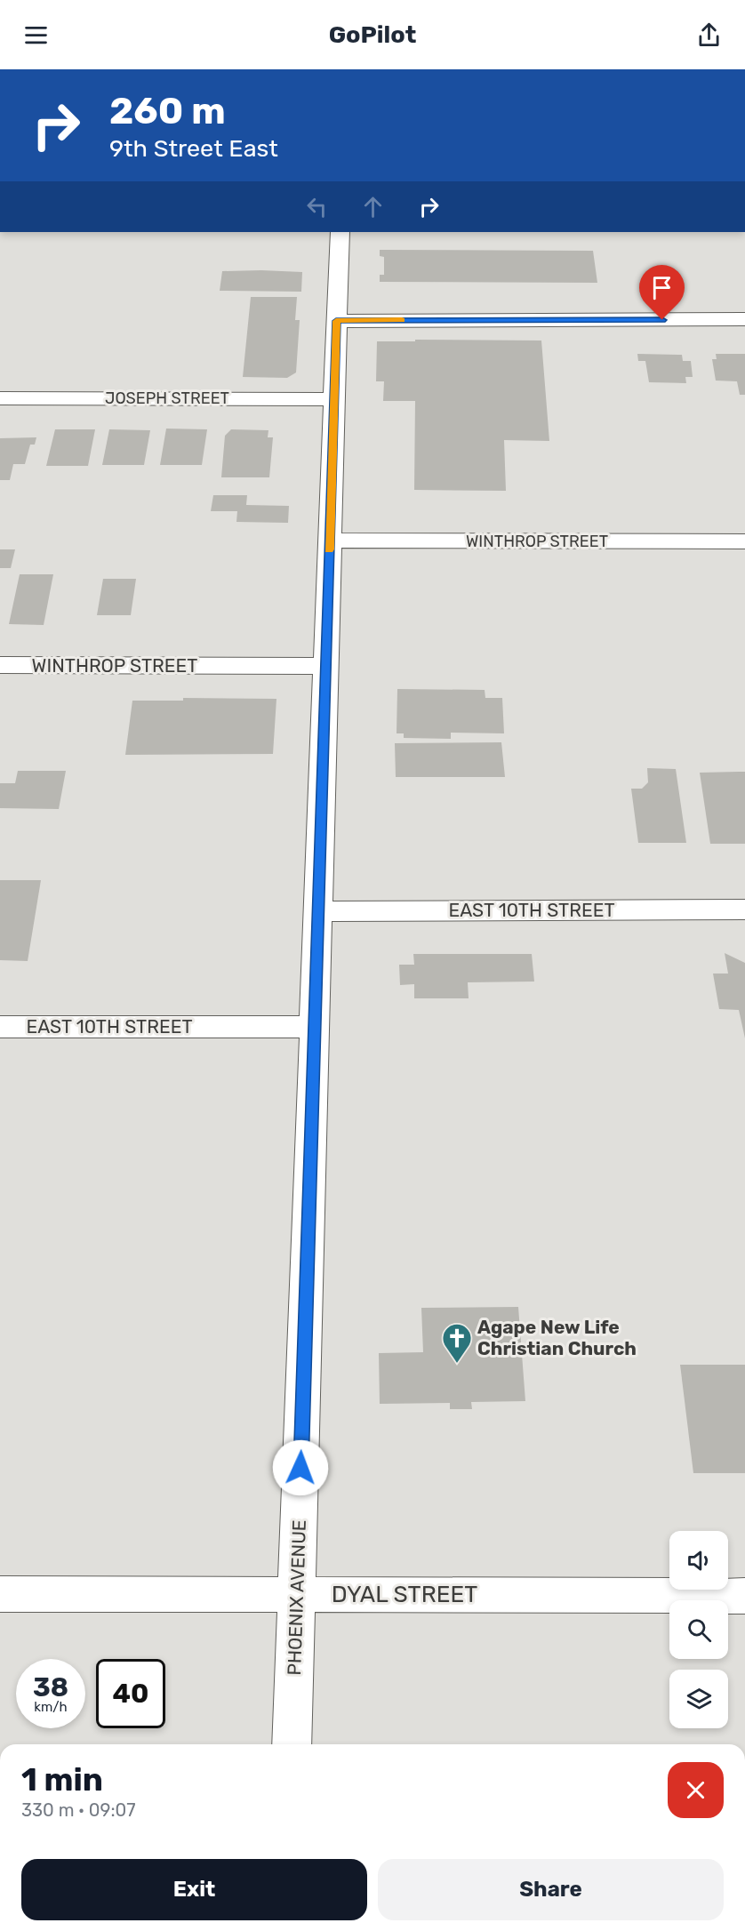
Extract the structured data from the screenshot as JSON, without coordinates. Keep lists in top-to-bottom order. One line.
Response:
{"streets":{"street":["JOSEPH STREET","WINTHROP STREET","EAST 10TH STREET","DYAL STREET","PHOENIX AVENUE"]},"crossings":[["JOSEPH STREET","PHOENIX AVENUE"],["WINTHROP STREET","PHOENIX AVENUE"],["EAST 10TH STREET","PHOENIX AVENUE"],["DYAL STREET","PHOENIX AVENUE"]],"places":{"church":["Agape New Life Christian Church"]},"page":{"header":"GoPilot","turn":["260 m","9th Street East"],"speed":"38 km/h","limit":"40","heading":["1 min","330 m · 09:07"],"buttons":["Exit","Share"]}}
